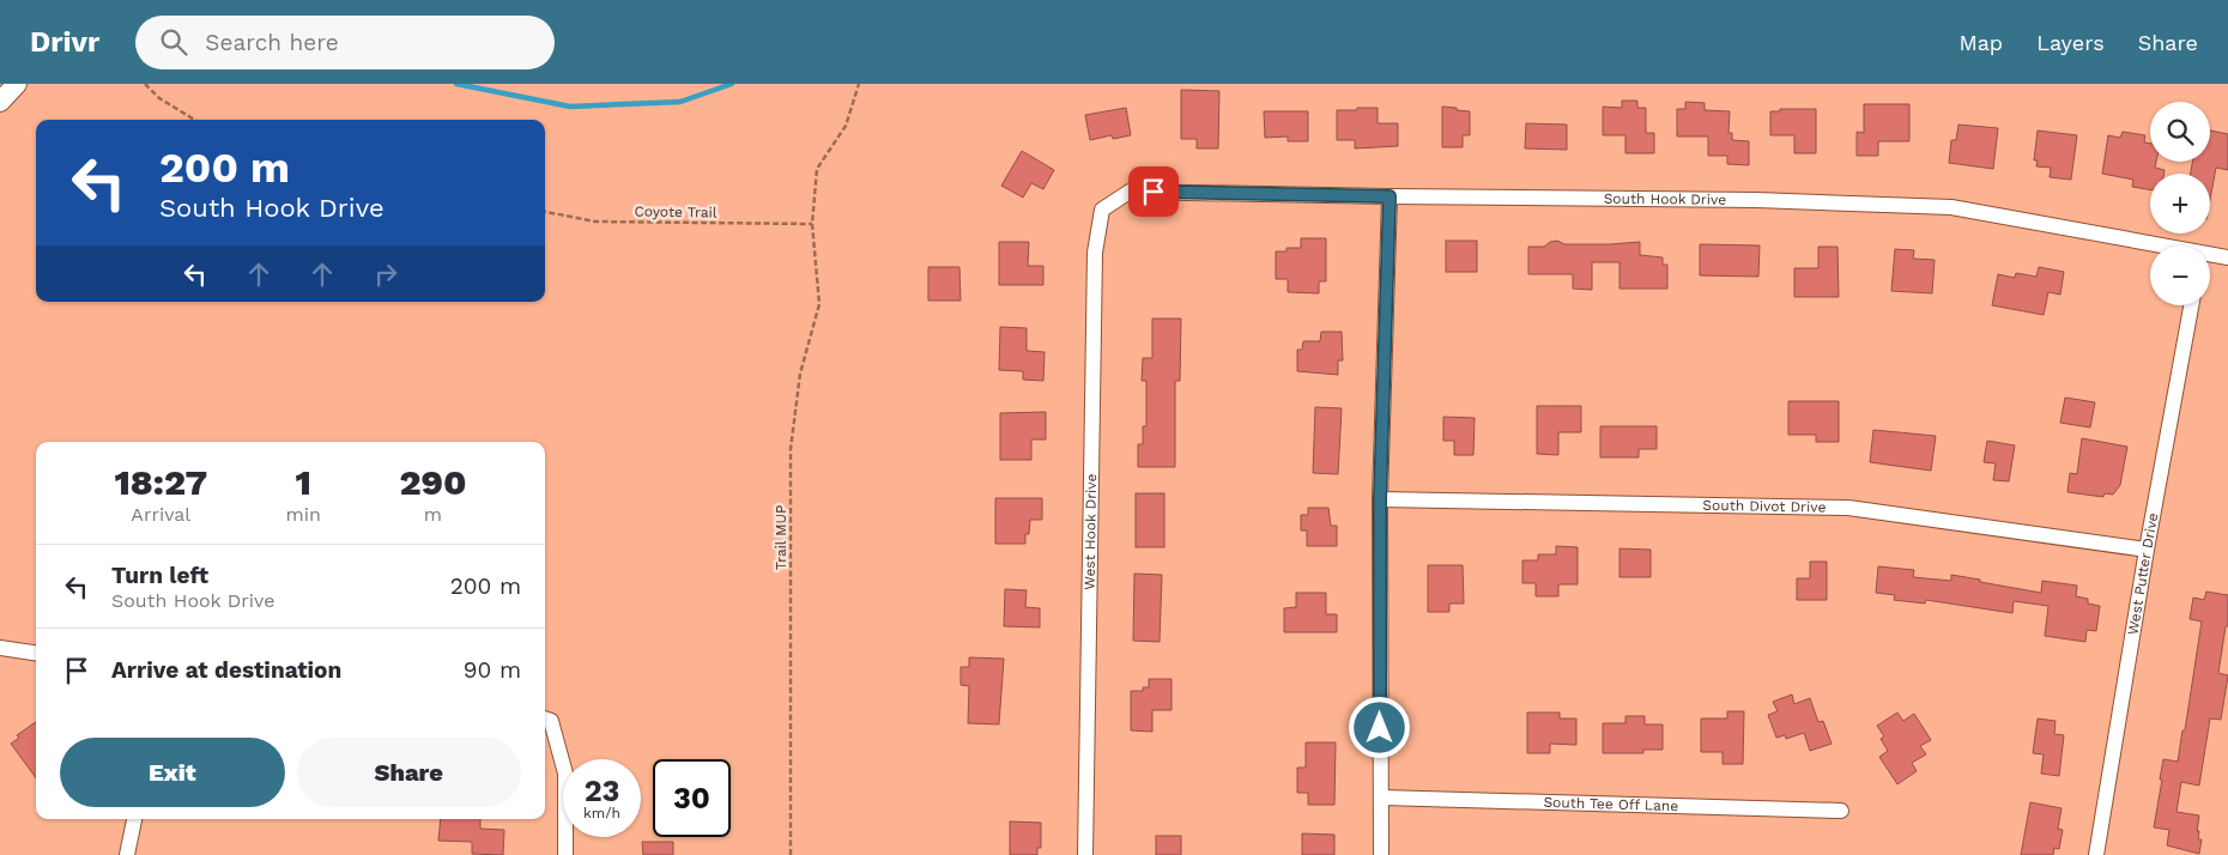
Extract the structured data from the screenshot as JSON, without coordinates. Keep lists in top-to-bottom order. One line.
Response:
{"streets":{"street":["South Hook Drive","South Divot Drive","West Hook Drive","West Putter Drive","South Tee Off Lane"],"path":["Coyote Trail","Trail MUP"]},"crossings":[["South Hook Drive","West Hook Drive"],["Coyote Trail","Trail MUP"],["South Divot Drive","West Putter Drive"]],"page":{"header":"Drivr","search":"Search here","nav":["Map","Layers","Share"],"map_buttons":["+","−"],"turn":["200 m","South Hook Drive"],"eta":["18:27","Arrival","1","min","290","m"],"list":[{"name":"Turn left","note":"South Hook Drive","value":"200 m"},{"name":"Arrive at destination","value":"90 m"}],"buttons":["Exit","Share"],"speed":"23 km/h","limit":"30"}}
